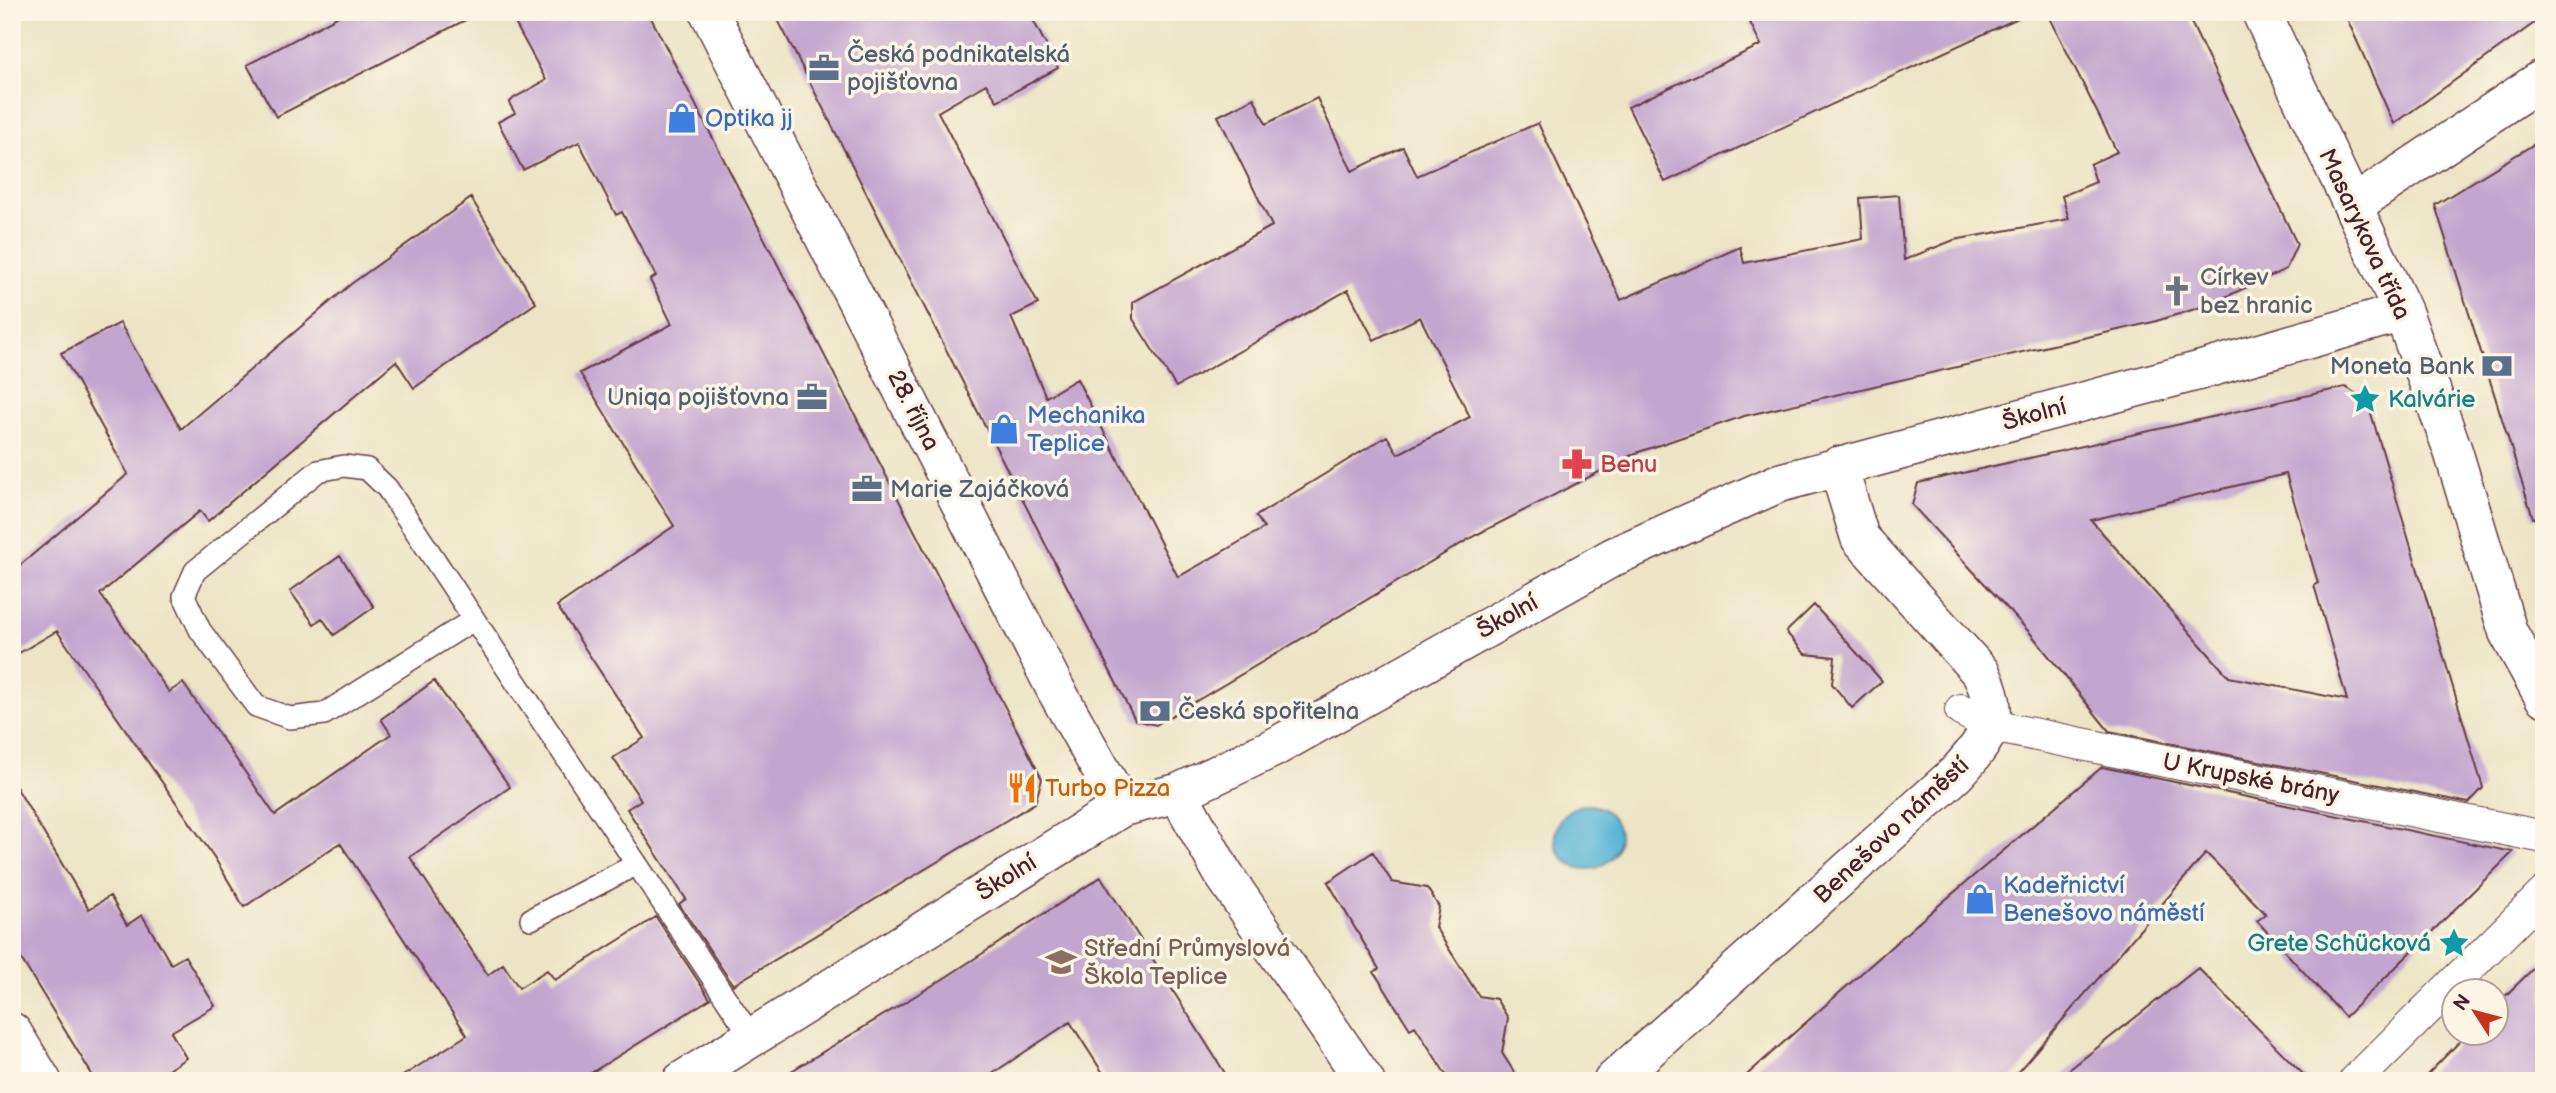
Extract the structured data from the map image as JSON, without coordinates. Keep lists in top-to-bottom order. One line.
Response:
{"streets":{"street":["Masarykova třída","28. října","Školní","U Krupské brány","Benešovo náměstí"]},"crossings":[["Masarykova třída","Školní"],["28. října","Školní"],["U Krupské brány","Benešovo náměstí"]],"places":{"office":["Česká podnikatelská pojišťovna","Uniqa pojišťovna","Marie Zajáčková"],"shop":["Optika jj","Mechanika Teplice","Kadeřnictví Benešovo náměstí"],"church":["Církev bez hranic"],"bank":["Moneta Bank","Česká spořitelna"],"place":["Kalvárie","Grete Schücková"],"pharmacy":["Benu"],"restaurant":["Turbo Pizza"],"school or university":["Střední Průmyslová Škola Teplice"]},"north":"top left"}
